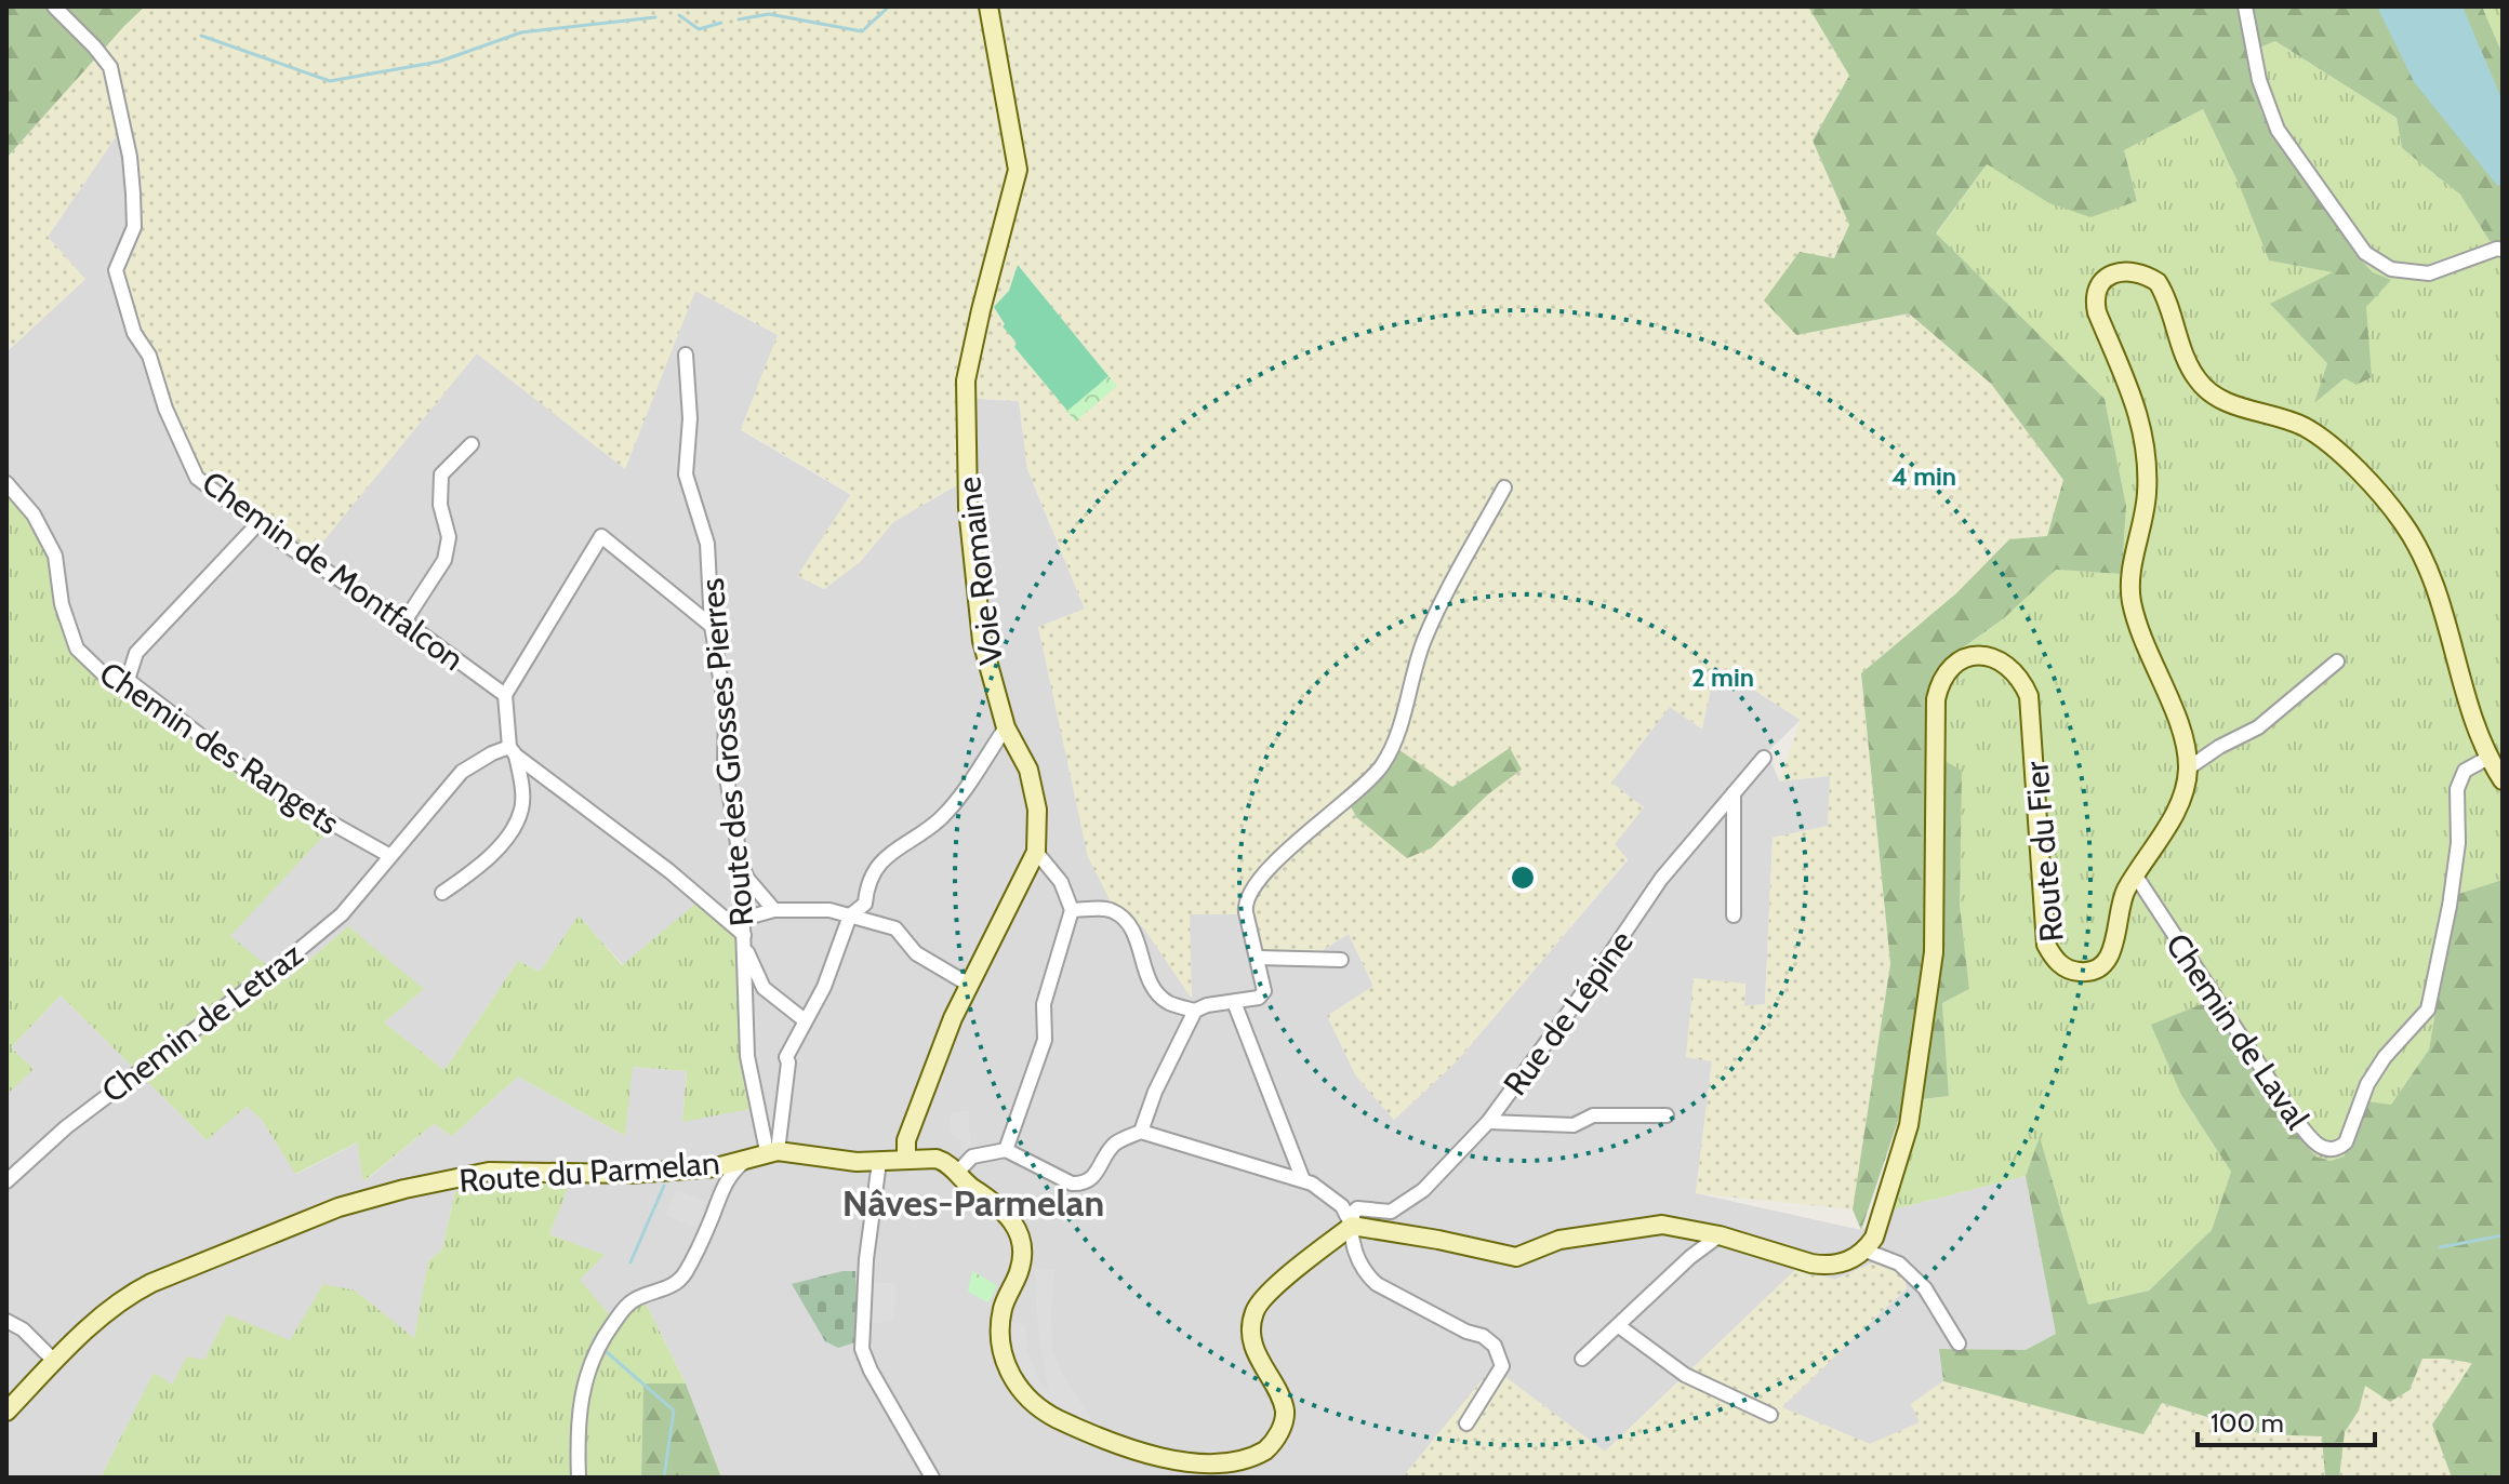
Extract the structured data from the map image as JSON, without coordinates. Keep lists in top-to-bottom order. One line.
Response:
{"streets":{"main road":["Voie Romaine","Route du Fier","Route du Parmelan"],"street":["Chemin de Montfalcon","Chemin des Rangets","Route des Grosses Pierres","Rue de Lépine","Chemin de Letraz","Chemin de Laval"]},"crossings":[["Voie Romaine","Route du Parmelan"],["Chemin des Rangets","Chemin de Letraz"],["Route des Grosses Pierres","Route du Parmelan"],["Route du Fier","Chemin de Laval"]],"districts":["Nâves-Parmelan"],"scale_bar":"100 m","rings":["4 min","2 min"]}
